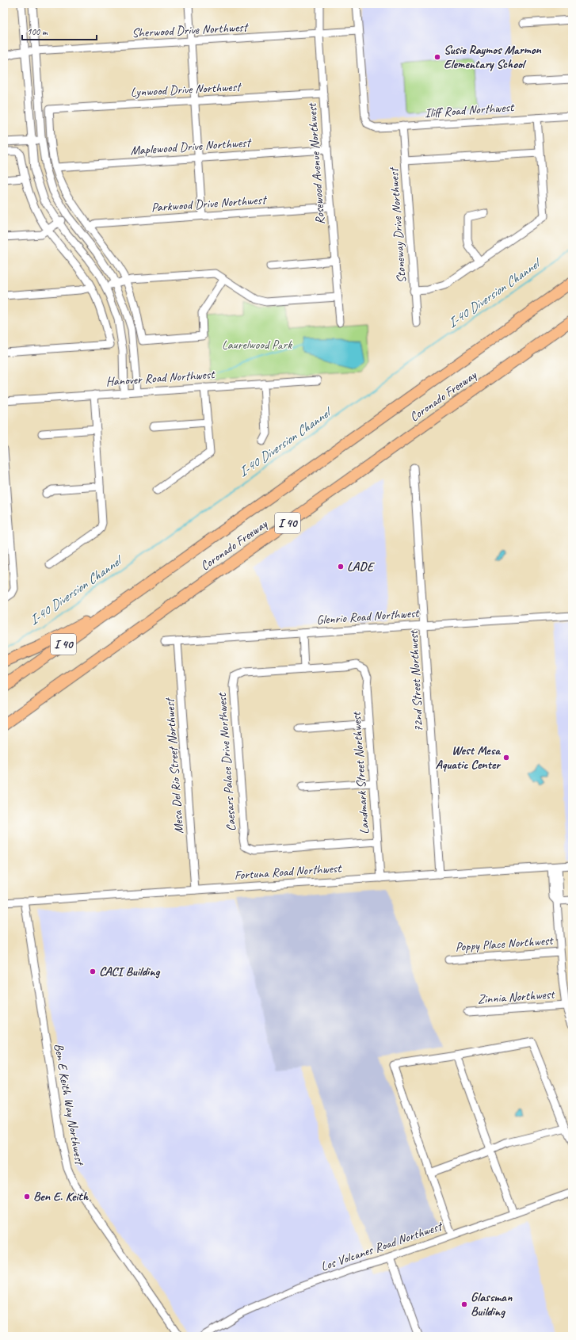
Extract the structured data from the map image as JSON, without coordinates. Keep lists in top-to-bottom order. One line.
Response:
{"streets":{"highway":["Coronado Freeway","I 40"],"street":["Sherwood Drive Northwest","Lynwood Drive Northwest","Iliff Road Northwest","Maplewood Drive Northwest","Rosewood Avenue Northwest","Parkwood Drive Northwest","Stoneway Drive Northwest","Hanover Road Northwest","Glenrio Road Northwest","72nd Street Northwest","Caesars Palace Drive Northwest","Mesa Del Rio Street Northwest","Landmark Street Northwest","Fortuna Road Northwest","Poppy Place Northwest","Zinnia Northwest","Ben E Keith Way Northwest","Los Volcanes Road Northwest"]},"crossings":[["Sherwood Drive Northwest","Iliff Road Northwest"],["Sherwood Drive Northwest","Rosewood Avenue Northwest"],["Lynwood Drive Northwest","Maplewood Drive Northwest"],["Lynwood Drive Northwest","Rosewood Avenue Northwest"],["Iliff Road Northwest","Stoneway Drive Northwest"],["Maplewood Drive Northwest","Rosewood Avenue Northwest"],["Rosewood Avenue Northwest","Parkwood Drive Northwest"],["Glenrio Road Northwest","72nd Street Northwest"],["Glenrio Road Northwest","Mesa Del Rio Street Northwest"],["72nd Street Northwest","Fortuna Road Northwest"],["Caesars Palace Drive Northwest","Landmark Street Northwest"],["Mesa Del Rio Street Northwest","Fortuna Road Northwest"],["Landmark Street Northwest","Fortuna Road Northwest"],["Fortuna Road Northwest","Ben E Keith Way Northwest"]],"water":["I-40 Diversion Channel"],"parks":["Laurelwood Park"],"places":["Susie Raymos Marmon Elementary School","LADE","West Mesa Aquatic Center","CACI Building","Ben E. Keith","Glassman Building"],"scale_bar":"100 m"}
